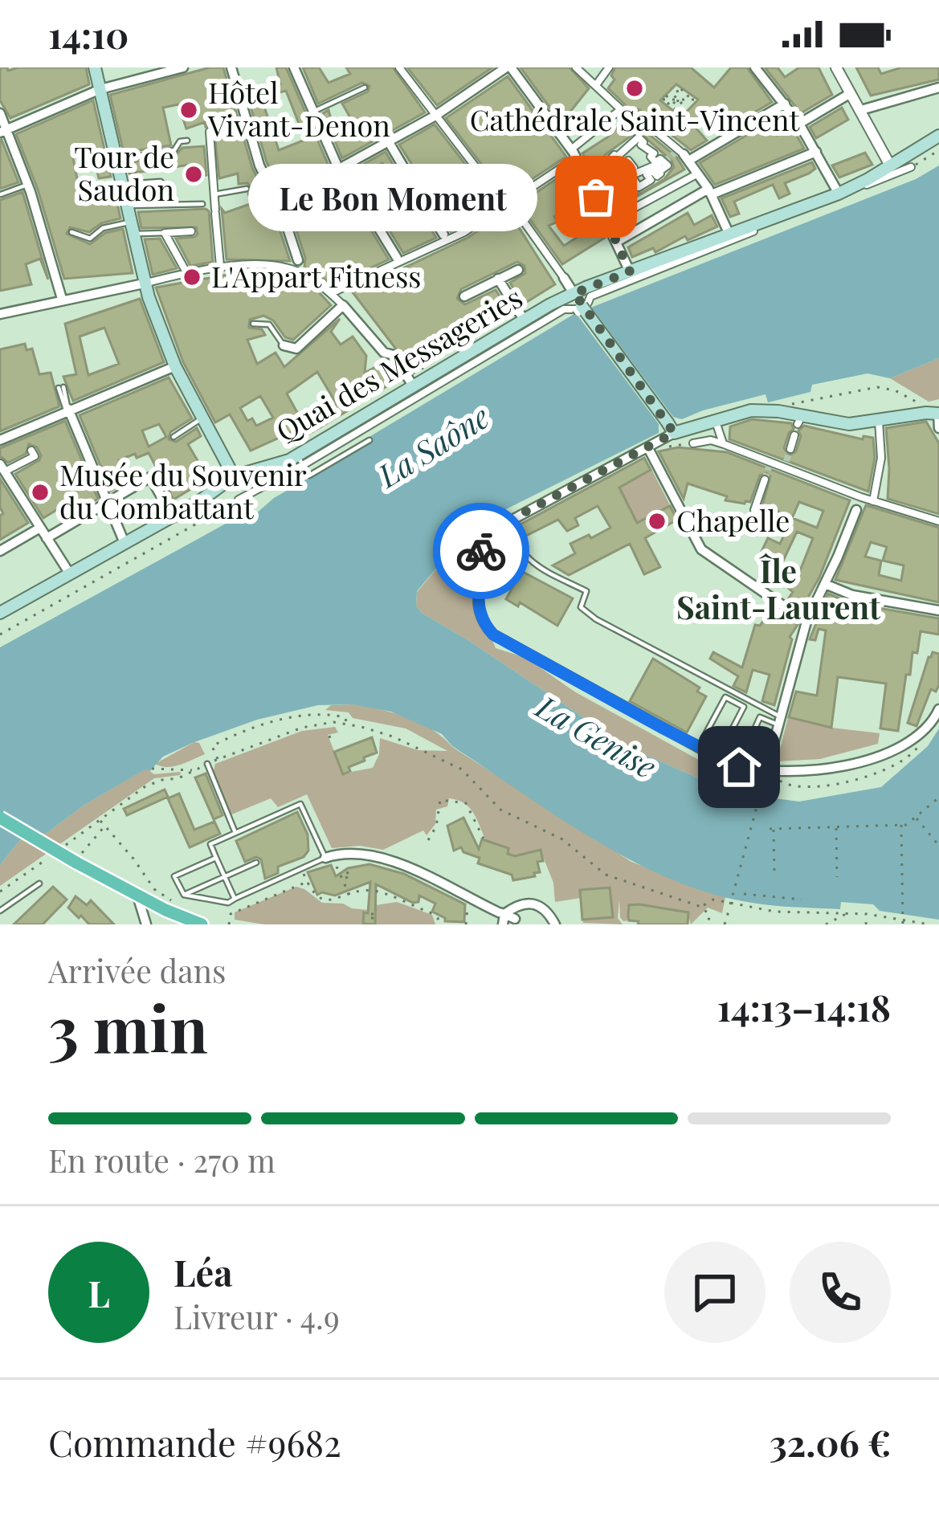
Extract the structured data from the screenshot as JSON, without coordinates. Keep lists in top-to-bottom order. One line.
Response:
{"streets":{"main road":["Quai des Messageries"]},"districts":["Île Saint-Laurent"],"water":["La Saône","La Genise"],"places":["Cathédrale Saint-Vincent","Hôtel Vivant-Denon","Tour de Saudon","Le Bon Moment","L'Appart Fitness","Musée du Souvenir du Combattant","Chapelle"],"page":{"status":"14:10","bubble":"Le Bon Moment","heading":["3 min","Arrivée dans","14:13–14:18"],"panel":["Léa","Livreur · 4.9","Commande #9682","32.06 €"],"bar":"En route · 270 m","round":"L"}}
